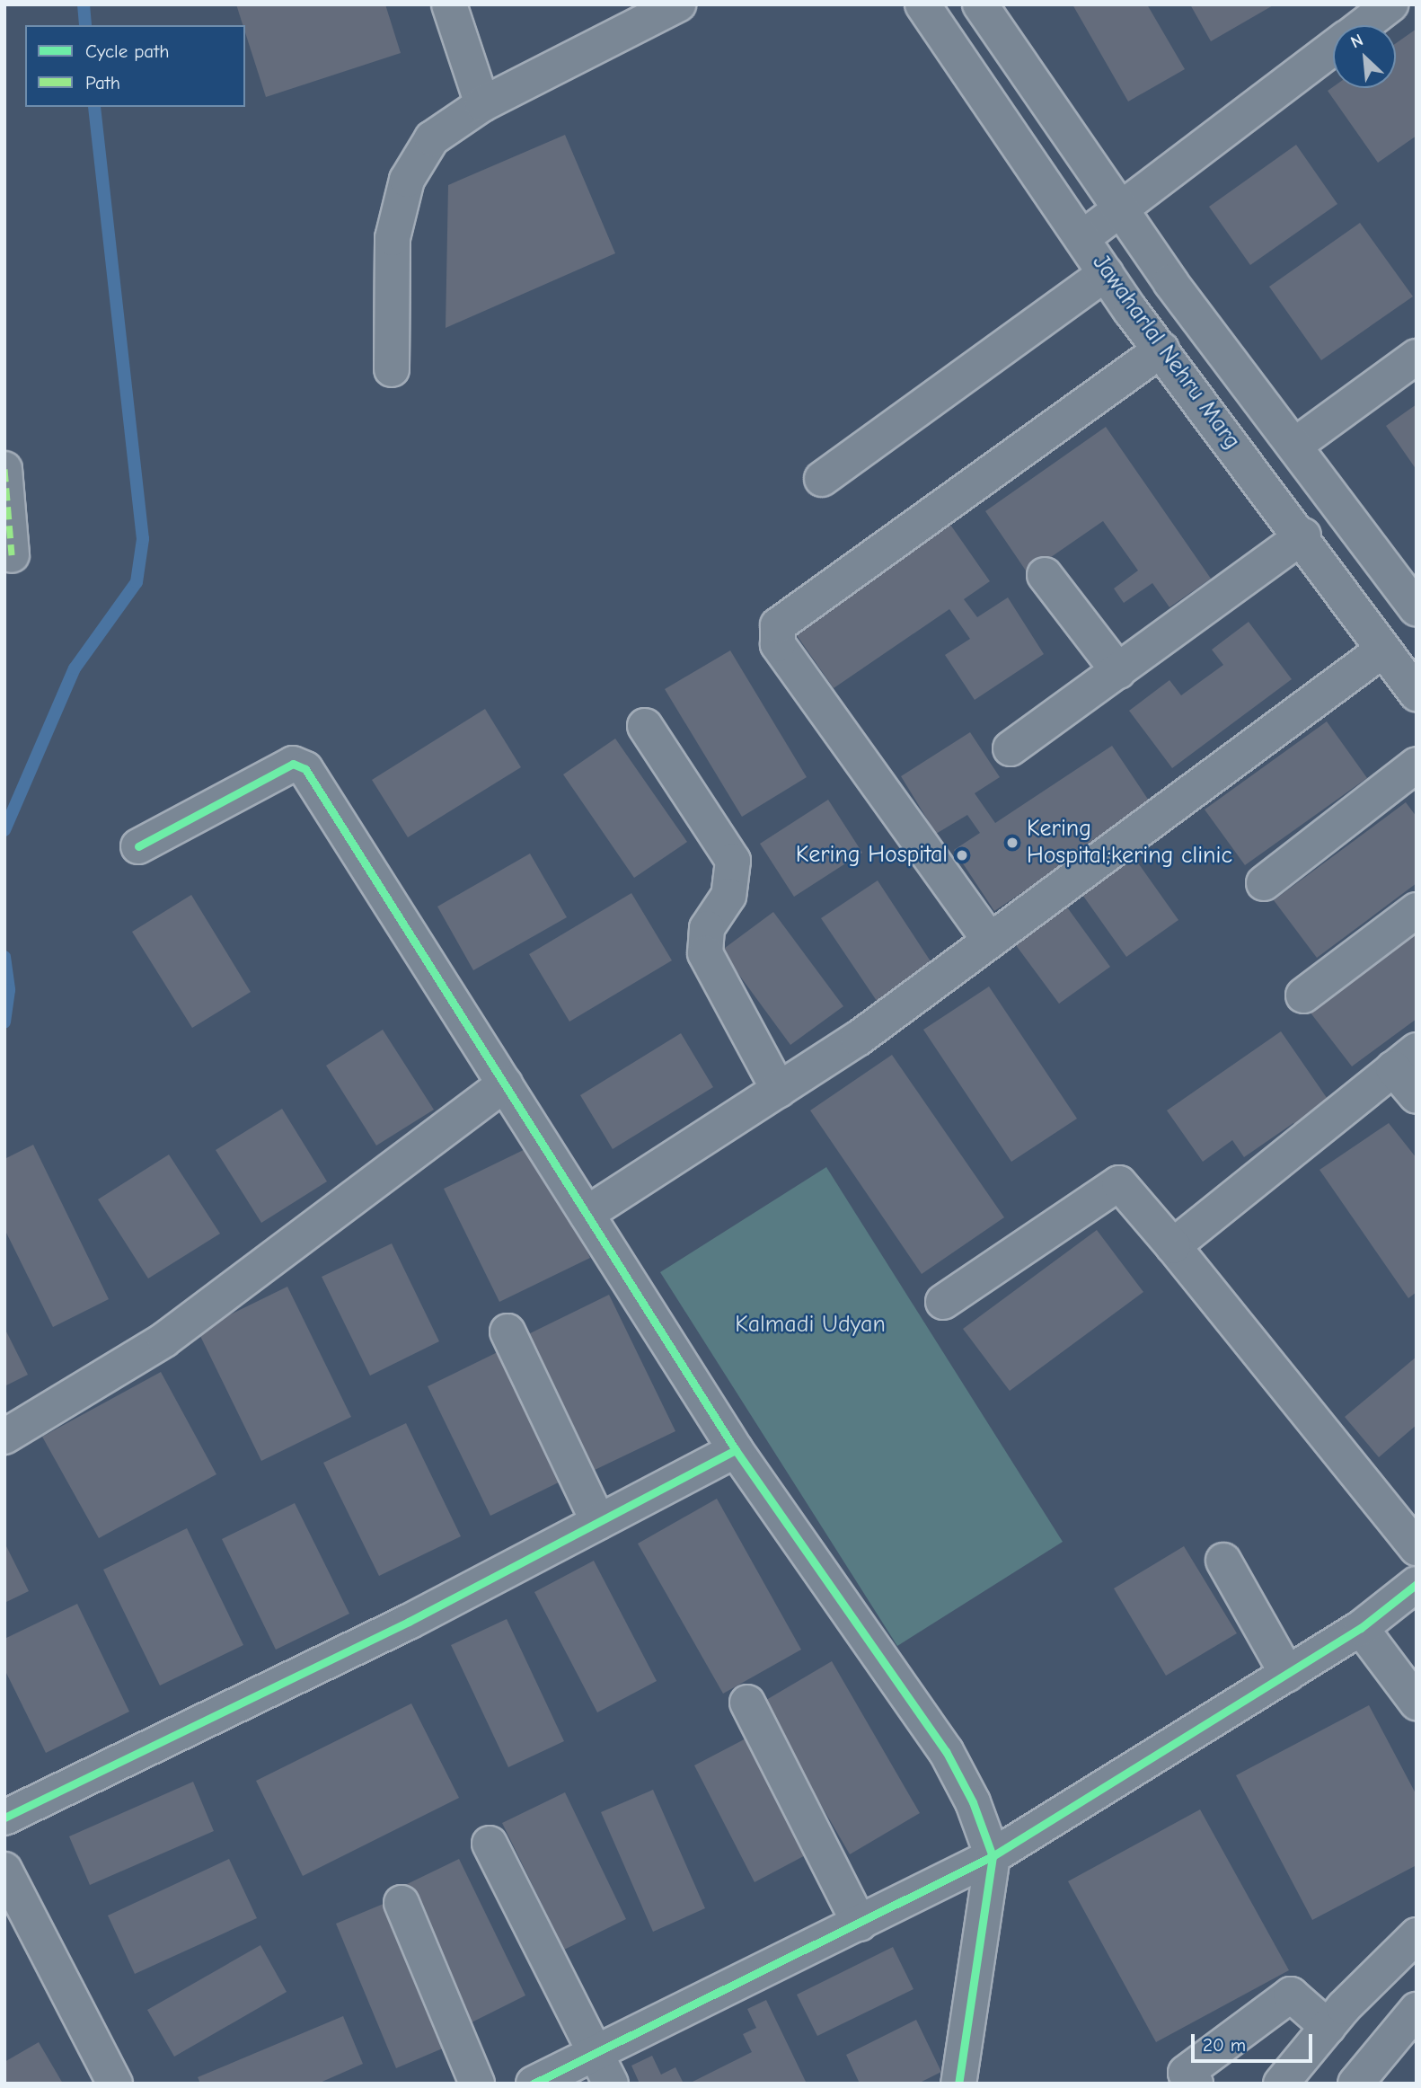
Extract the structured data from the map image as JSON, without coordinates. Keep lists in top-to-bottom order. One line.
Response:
{"streets":{"main road":["Jawaharlal Nehru Marg"]},"parks":["Kalmadi Udyan"],"places":["Kering Hospital;kering clinic","Kering Hospital"],"legend":["Cycle path","Path"],"scale_bar":"20 m","north":"top left"}
